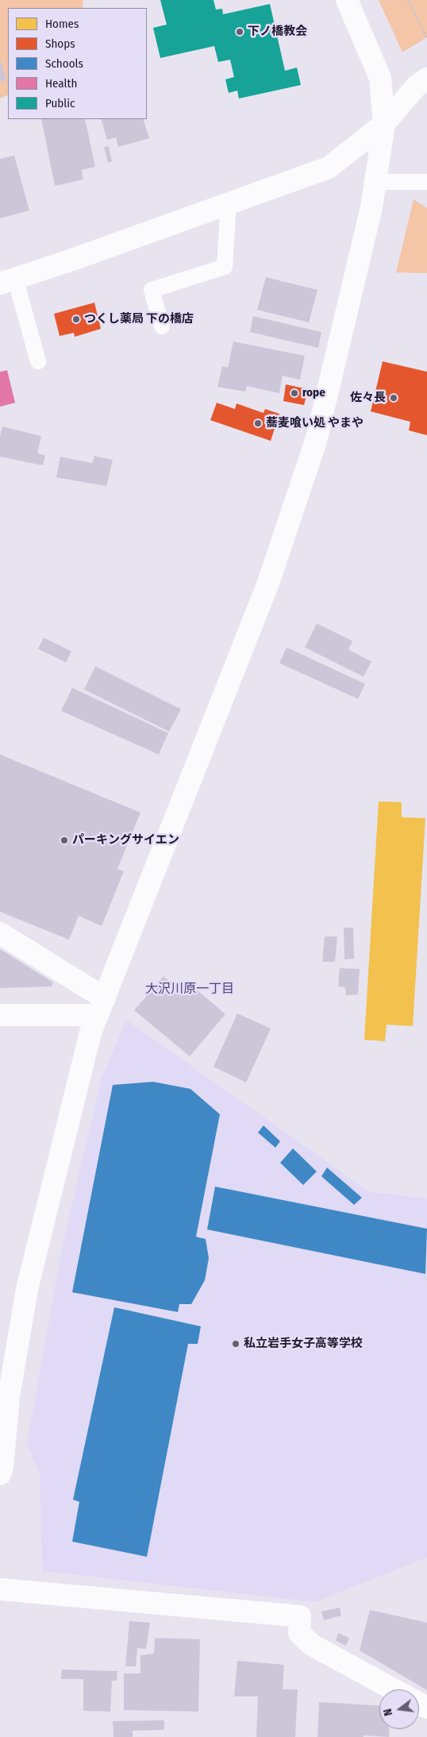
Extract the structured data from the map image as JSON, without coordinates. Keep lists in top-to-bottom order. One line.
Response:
{"districts":["大沢川原一丁目"],"places":["下ノ橋教会","つくし薬局 下の橋店","rope","佐々長","蕎麦喰い処 やまや","パーキングサイエン","私立岩手女子高等学校"],"legend":["Homes","Shops","Schools","Health","Public"],"north":"left"}
